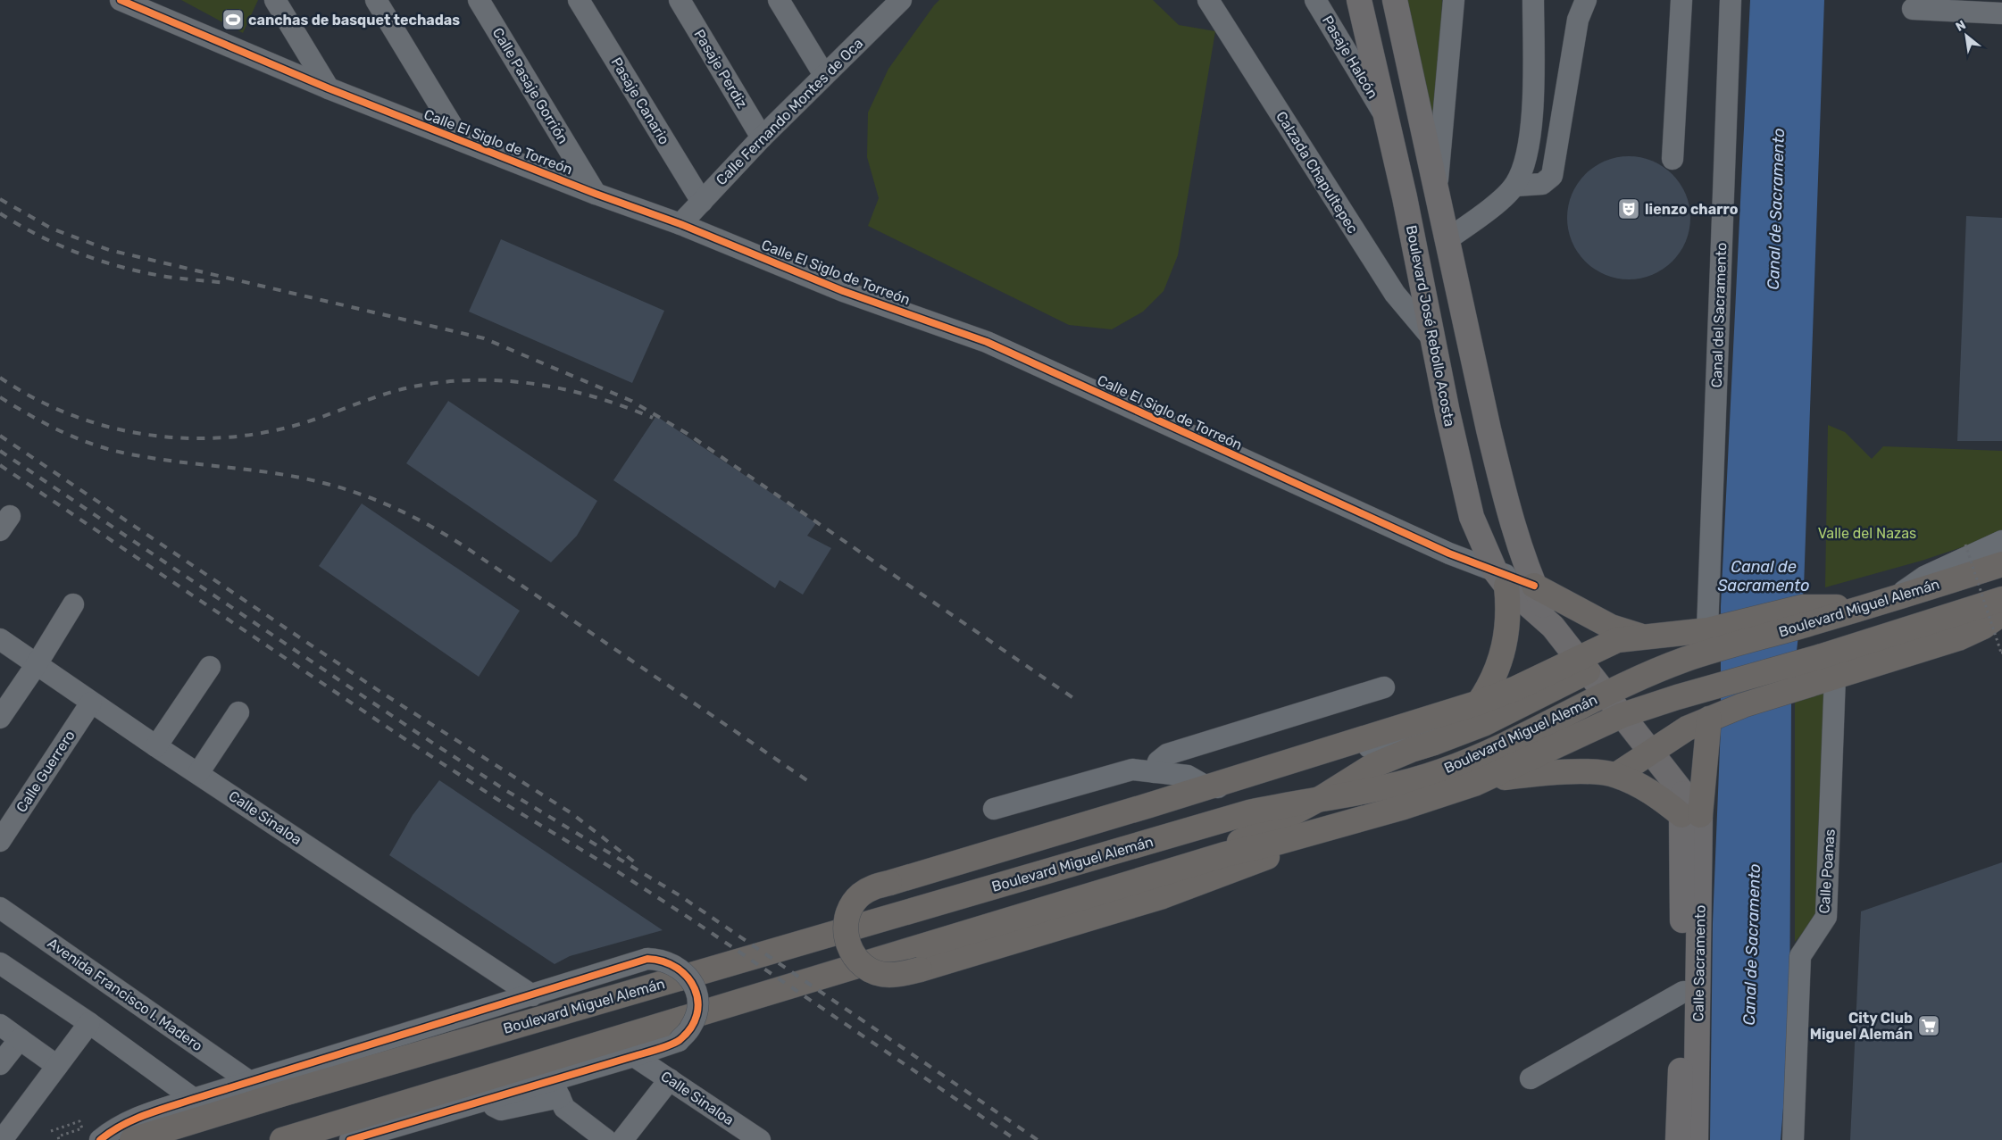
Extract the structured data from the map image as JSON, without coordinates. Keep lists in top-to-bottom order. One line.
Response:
{"streets":{"highway":["Boulevard Miguel Alemán"],"main road":["Boulevard José Rebollo Acosta","Calle Sacramento"],"street":["Pasaje Halcón","Pasaje Perdiz","Calle Pasaje Gorrión","Pasaje Canario","Calle Fernando Montes de Oca","Calle El Siglo de Torreón","Calzada Chapultepec","Canal del Sacramento","Calle Guerrero","Calle Sinaloa","Calle Poanas","Avenida Francisco I. Madero"]},"crossings":[["Pasaje Halcón","Boulevard José Rebollo Acosta"],["Pasaje Perdiz","Calle Fernando Montes de Oca"],["Calle Pasaje Gorrión","Calle El Siglo de Torreón"],["Pasaje Canario","Calle Fernando Montes de Oca"],["Calle Fernando Montes de Oca","Calle El Siglo de Torreón"],["Calle El Siglo de Torreón","Boulevard José Rebollo Acosta"],["Calzada Chapultepec","Boulevard José Rebollo Acosta"],["Boulevard José Rebollo Acosta","Boulevard Miguel Alemán"],["Calle Guerrero","Calle Sinaloa"]],"water":["Canal de Sacramento"],"parks":["Valle del Nazas"],"places":{"sports":["canchas de basquet techadas"],"theatre":["lienzo charro"],"supermarket":["City Club Miguel Alemán"]},"north":"top left"}
